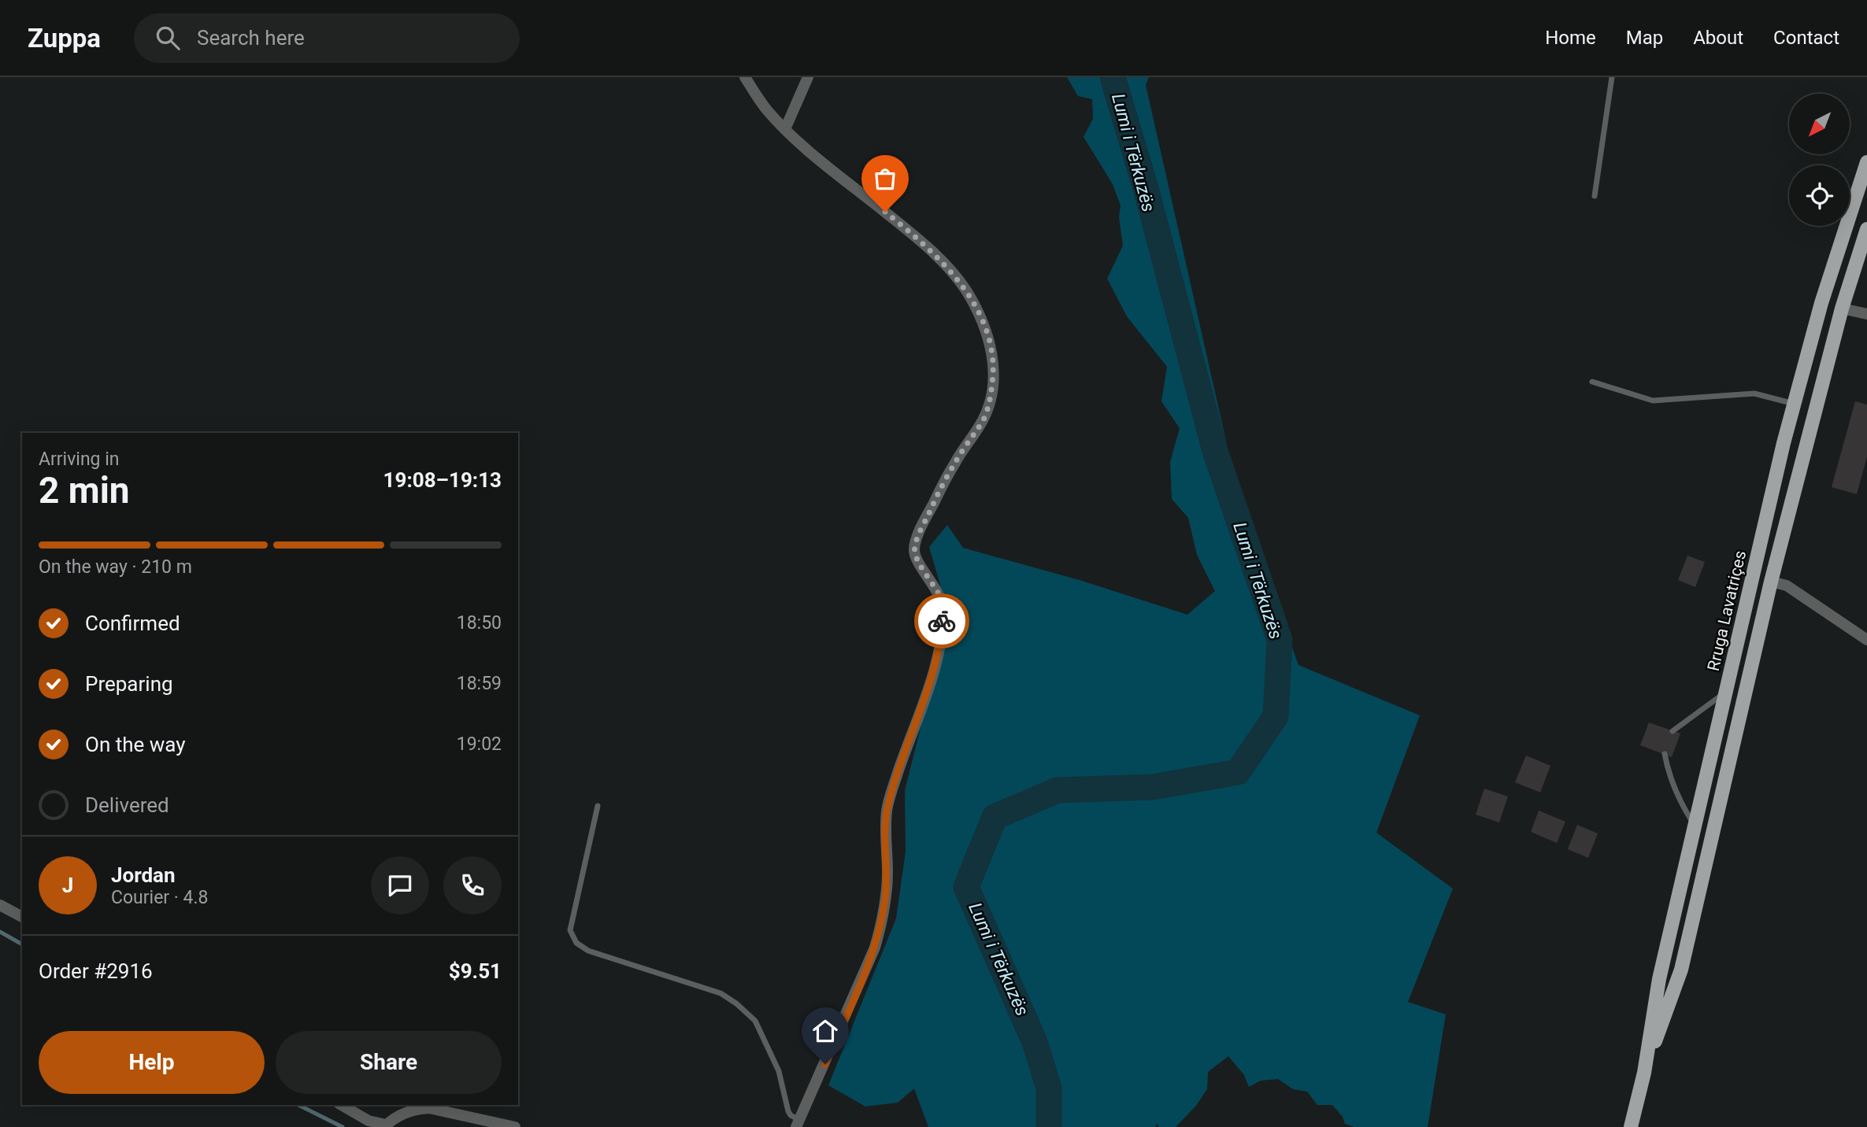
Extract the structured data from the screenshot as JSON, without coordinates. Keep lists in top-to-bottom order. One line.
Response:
{"streets":{"main road":["Rruga Lavatriçes"]},"water":["Lumi i Tërkuzës"],"north":"bottom left","page":{"header":"Zuppa","search":"Search here","nav":["Home","Map","About","Contact"],"heading":["2 min","Arriving in","19:08–19:13"],"panel":["Jordan","Courier · 4.8","Order #2916","$9.51"],"bar":"On the way · 210 m","list":[["Confirmed","18:50"],["Preparing","18:59"],["On the way","19:02"],"Delivered"],"round":"J","buttons":["Help","Share"]}}
